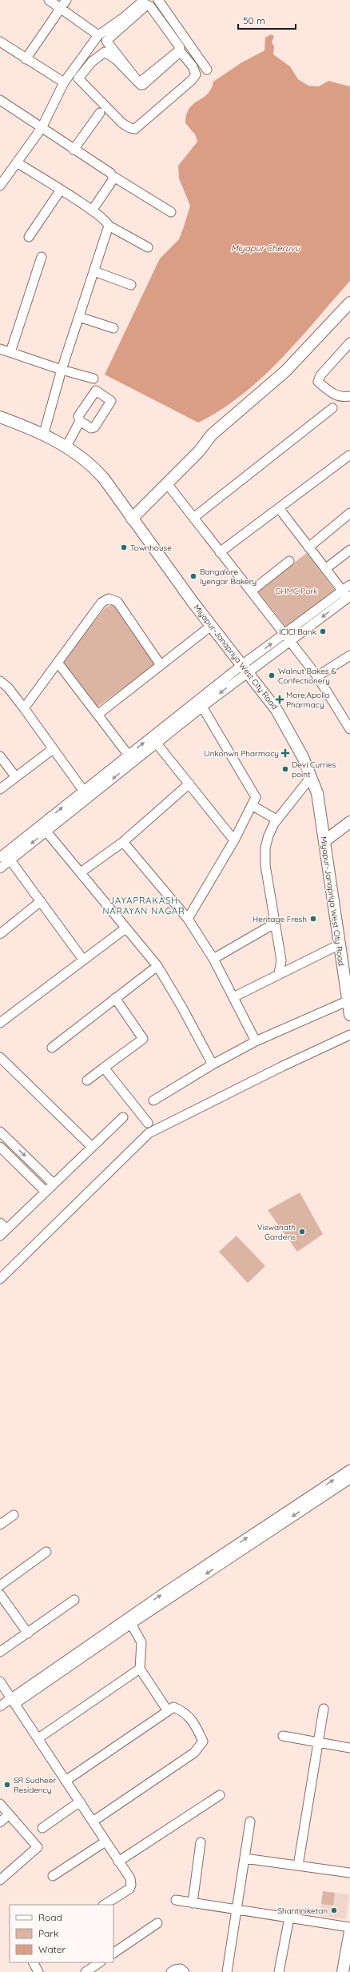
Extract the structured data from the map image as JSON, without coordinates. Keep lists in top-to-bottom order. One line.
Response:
{"streets":{"street":["Miyapur-Janapriya West City Road"]},"districts":["JAYAPRAKASH NARAYAN NAGAR"],"water":["Miyapur Cheruvu"],"parks":["GHMC Park"],"places":{"other":["Townhouse","Bangalore Iyengar Bakery","ICICI Bank","Walnut Bakes & Confectionery","Devi Curries point","Heritage Fresh","Viswanath Gardens","SR Sudheer Residency","Shantiniketan"],"health":["More;Apollo Pharmacy","Unkonwn Pharmacy"]},"legend":["Road","Park","Water"],"scale_bar":"50 m"}
